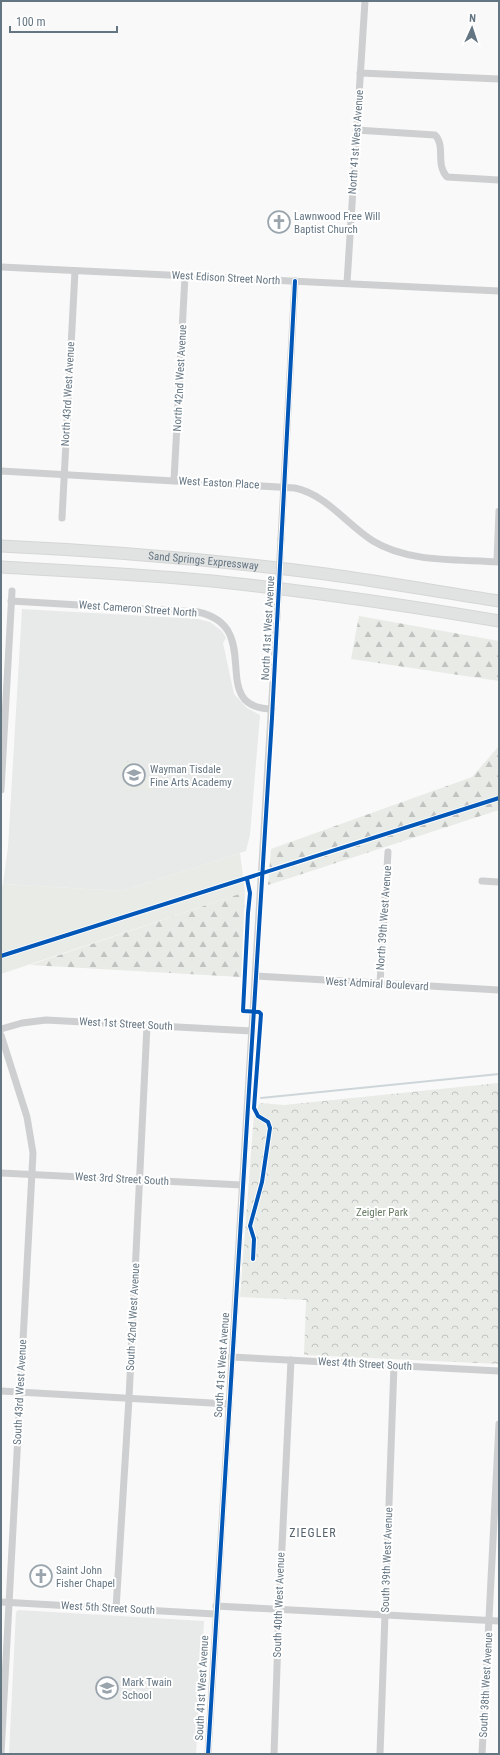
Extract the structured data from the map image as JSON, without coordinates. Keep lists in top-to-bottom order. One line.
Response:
{"streets":{"highway":["Sand Springs Expressway"],"street":["North 41st West Avenue","West Edison Street North","North 42nd West Avenue","North 43rd West Avenue","West Easton Place","West Cameron Street North","North 39th West Avenue","West Admiral Boulevard","West 1st Street South","West 3rd Street South","South 42nd West Avenue","West 4th Street South","South 41st West Avenue","South 43rd West Avenue","South 39th West Avenue","South 40th West Avenue","West 5th Street South","South 38th West Avenue"]},"crossings":[["North 41st West Avenue","West Edison Street North"],["North 41st West Avenue","West Easton Place"],["North 41st West Avenue","West Cameron Street North"],["North 41st West Avenue","West Admiral Boulevard"],["North 41st West Avenue","South 41st West Avenue"],["West Edison Street North","North 42nd West Avenue"],["West Edison Street North","North 43rd West Avenue"],["North 42nd West Avenue","West Easton Place"],["North 43rd West Avenue","West Easton Place"],["North 39th West Avenue","West Admiral Boulevard"],["West Admiral Boulevard","South 41st West Avenue"],["West 1st Street South","South 42nd West Avenue"],["West 1st Street South","South 41st West Avenue"],["West 3rd Street South","South 42nd West Avenue"],["West 3rd Street South","South 41st West Avenue"],["West 3rd Street South","South 43rd West Avenue"],["South 42nd West Avenue","West 5th Street South"],["West 4th Street South","South 41st West Avenue"],["West 4th Street South","South 39th West Avenue"],["West 4th Street South","South 40th West Avenue"],["South 41st West Avenue","West 5th Street South"],["South 43rd West Avenue","West 5th Street South"]],"districts":["ZIEGLER"],"parks":["Zeigler Park"],"places":{"church":["Lawnwood Free Will Baptist Church","Saint John Fisher Chapel"],"school or university":["Wayman Tisdale Fine Arts Academy","Mark Twain School"]},"scale_bar":"100 m","north":"top"}
